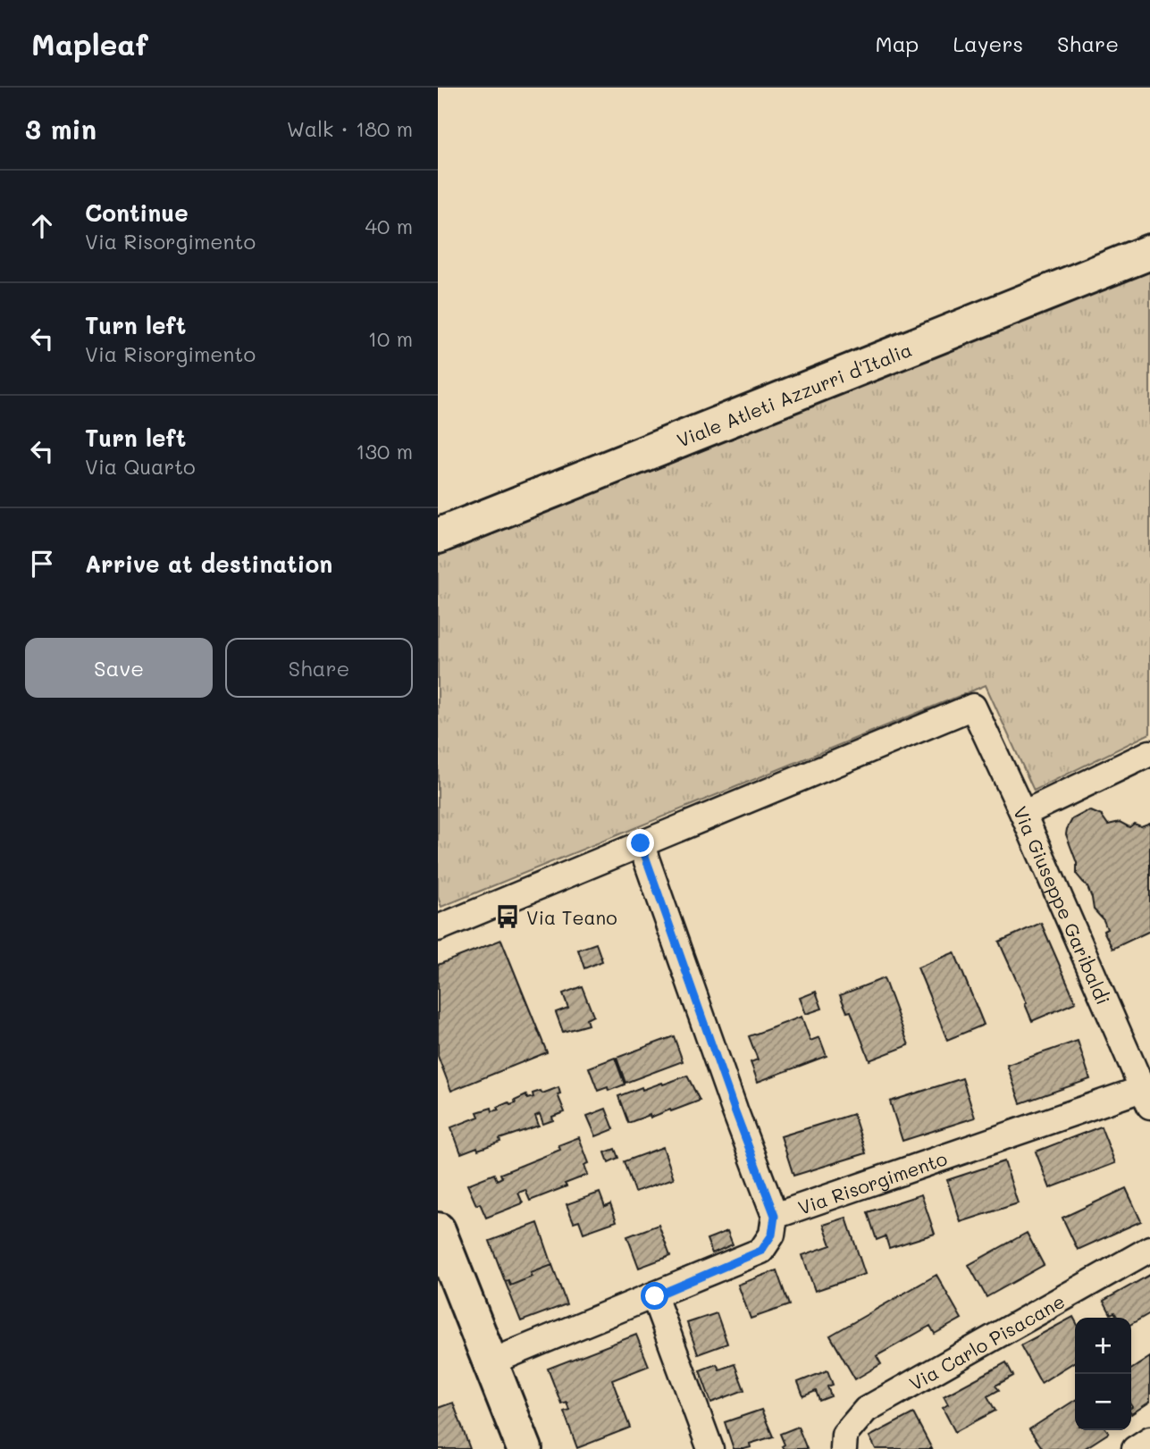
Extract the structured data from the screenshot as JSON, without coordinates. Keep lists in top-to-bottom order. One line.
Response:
{"streets":{"street":["Viale Atleti Azzurri d'Italia","Via Giuseppe Garibaldi","Via Risorgimento","Via Carlo Pisacane"]},"crossings":[["Via Giuseppe Garibaldi","Via Risorgimento"]],"places":{"bus stop":["Via Teano"]},"page":{"header":"Mapleaf","nav":["Map","Layers","Share"],"heading":["3 min","Walk · 180 m"],"list":[["Continue","Via Risorgimento","40 m"],["Turn left","Via Risorgimento","10 m"],["Turn left","Via Quarto","130 m"],"Arrive at destination"],"buttons":["Save","Share"],"map_buttons":["+","−"]}}
